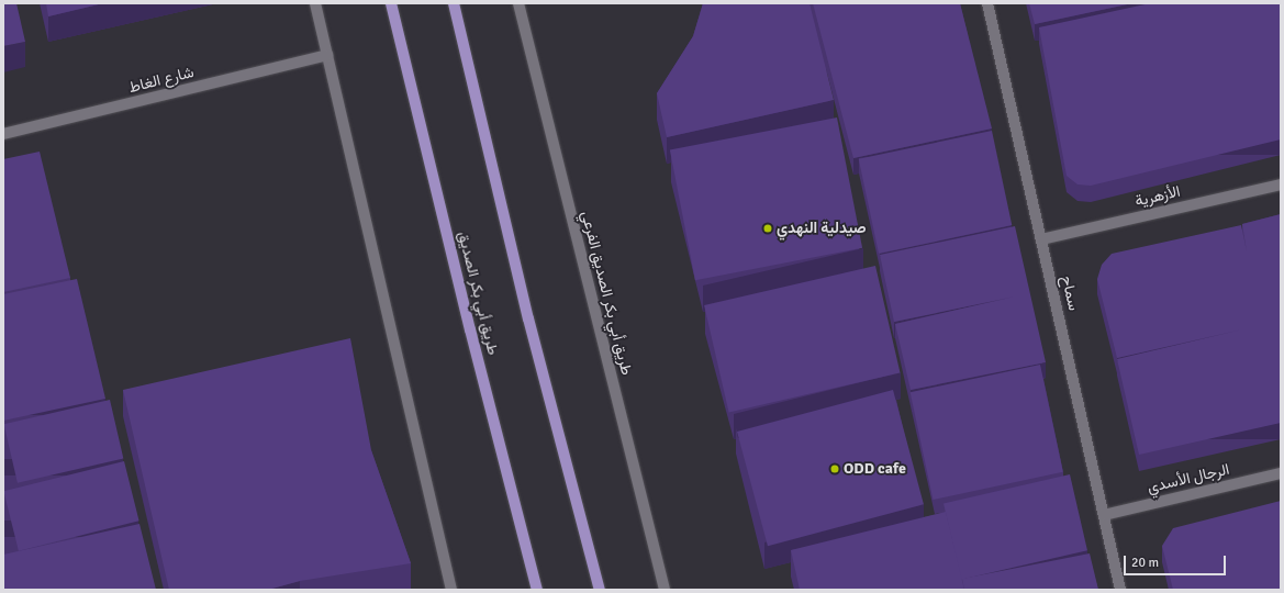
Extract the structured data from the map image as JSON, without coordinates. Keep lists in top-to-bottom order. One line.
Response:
{"streets":{"main road":["طريق أبي بكر الصديق"],"street":["شارع الغاط","الأزهرية","طريق أبي بكر الصديق الفرعي","سماح","الرجال الأسدي"]},"crossings":[["الأزهرية","سماح"],["سماح","الرجال الأسدي"]],"places":["صيدلية النهدي","ODD cafe"],"scale_bar":"20 m"}
